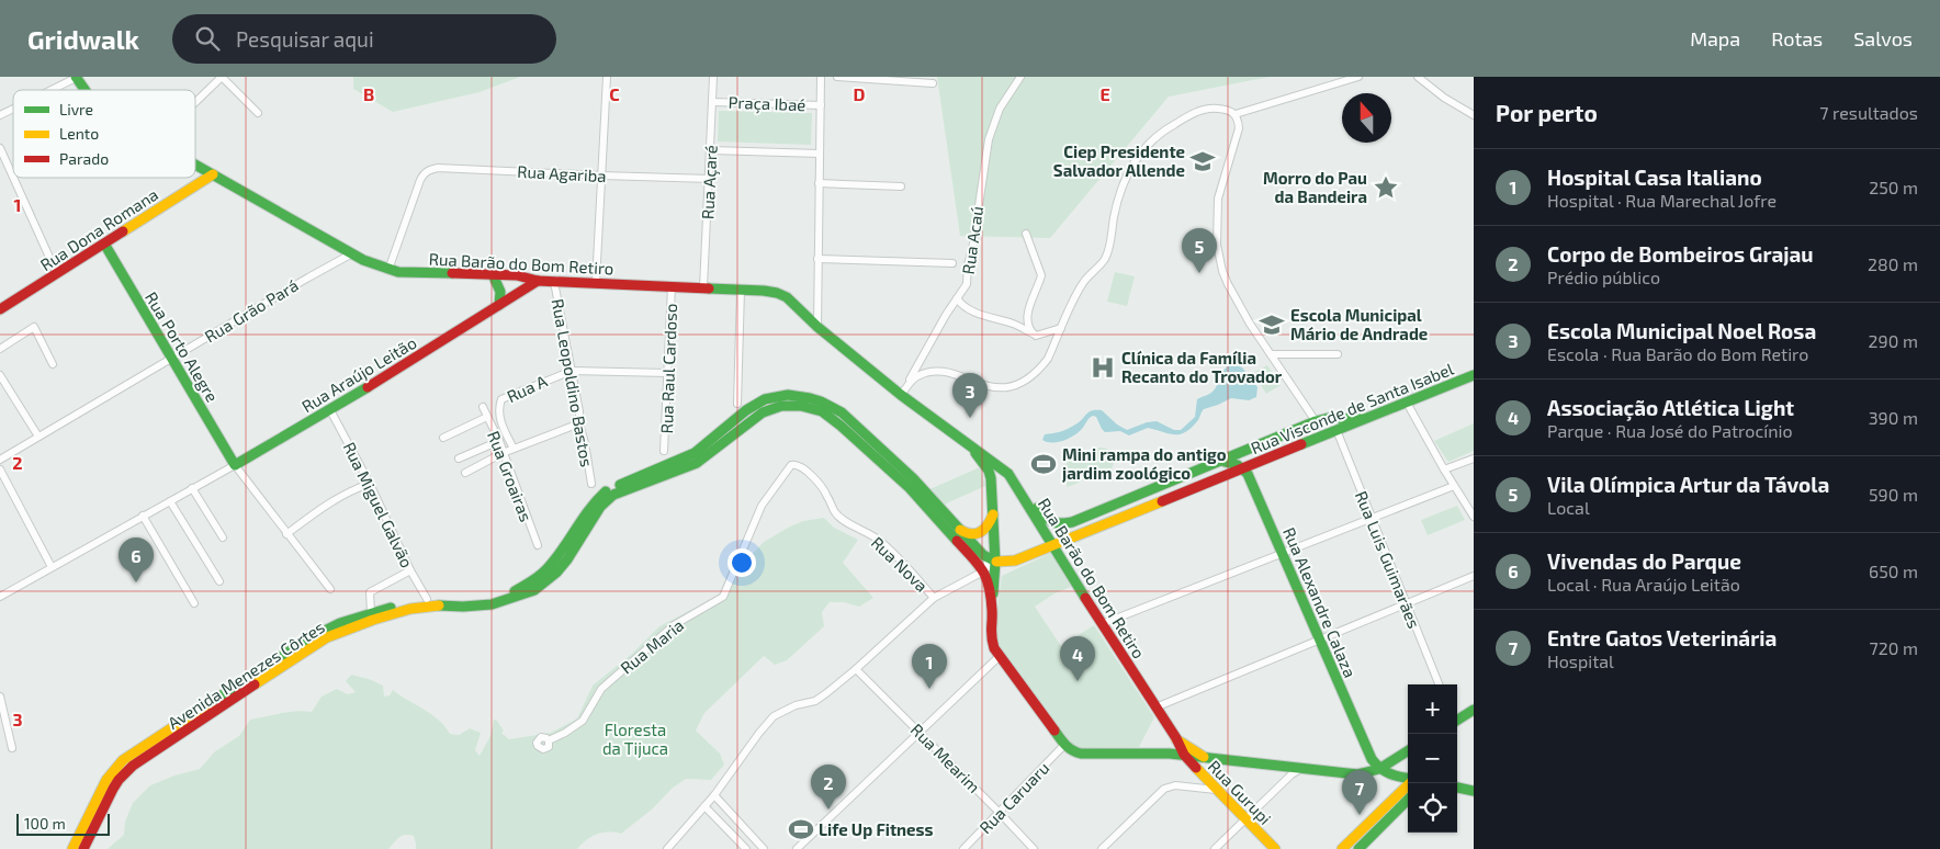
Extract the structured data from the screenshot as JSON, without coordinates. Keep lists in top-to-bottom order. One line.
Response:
{"streets":{"main road":["Rua Dona Romana","Rua Barão do Bom Retiro","Rua Porto Alegre","Rua Araújo Leitão","Rua Visconde de Santa Isabel","Rua Alexandre Calaza","Avenida Menezes Côrtes","Rua Gurupi"],"street":["Praça Ibaé","Rua Agariba","Rua Açaré","Rua Acaú","Rua Grão Pará","Rua Raul Cardoso","Rua Leopoldino Bastos","Rua A","Rua Groairas","Rua Miguel Galvão","Rua Luis Guimarães","Rua Nova","Rua Maria","Rua Mearim","Rua Caruaru"]},"crossings":[["Praça Ibaé","Rua Açaré"],["Rua Agariba","Rua Açaré"],["Rua Agariba","Rua Barão do Bom Retiro"],["Rua Açaré","Rua Barão do Bom Retiro"],["Rua Dona Romana","Rua Barão do Bom Retiro"],["Rua Dona Romana","Rua Porto Alegre"],["Rua Acaú","Rua Barão do Bom Retiro"],["Rua Barão do Bom Retiro","Rua Grão Pará"],["Rua Barão do Bom Retiro","Rua Raul Cardoso"],["Rua Barão do Bom Retiro","Rua Araújo Leitão"],["Rua Barão do Bom Retiro","Rua Leopoldino Bastos"],["Rua Barão do Bom Retiro","Rua Visconde de Santa Isabel"],["Rua Barão do Bom Retiro","Rua Alexandre Calaza"],["Rua Barão do Bom Retiro","Rua Gurupi"],["Rua Grão Pará","Rua Porto Alegre"],["Rua Porto Alegre","Rua Araújo Leitão"],["Rua Araújo Leitão","Rua Miguel Galvão"],["Rua Leopoldino Bastos","Rua A"],["Rua Visconde de Santa Isabel","Rua Luis Guimarães"],["Rua Visconde de Santa Isabel","Rua Alexandre Calaza"],["Rua Visconde de Santa Isabel","Avenida Menezes Côrtes"],["Rua Miguel Galvão","Avenida Menezes Côrtes"],["Rua Nova","Rua Maria"],["Rua Mearim","Rua Caruaru"]],"parks":["Floresta da Tijuca"],"places":{"school or university":["Ciep Presidente Salvador Allende","Escola Municipal Mário de Andrade"],"place":["Morro do Pau da Bandeira"],"hospital":["Clínica da Família Recanto do Trovador"],"sports":["Mini rampa do antigo jardim zoológico","Life Up Fitness"]},"legend":["Livre","Lento","Parado"],"scale_bar":"100 m","north":"top","page":{"header":"Gridwalk","search":"Pesquisar aqui","nav":["Mapa","Rotas","Salvos"],"heading":["Por perto","7 resultados"],"list":[{"mark":"1","name":"Hospital Casa Italiano","note":"Hospital · Rua Marechal Jofre","value":"250 m"},{"mark":"2","name":"Corpo de Bombeiros Grajau","note":"Prédio público","value":"280 m"},{"mark":"3","name":"Escola Municipal Noel Rosa","note":"Escola · Rua Barão do Bom Retiro","value":"290 m"},{"mark":"4","name":"Associação Atlética Light","note":"Parque · Rua José do Patrocínio","value":"390 m"},{"mark":"5","name":"Vila Olímpica Artur da Távola","note":"Local","value":"590 m"},{"mark":"6","name":"Vivendas do Parque","note":"Local · Rua Araújo Leitão","value":"650 m"},{"mark":"7","name":"Entre Gatos Veterinária","note":"Hospital","value":"720 m"}],"pins":["5","3","6","4","1","2","7"],"map_buttons":["+","−"],"scale":"100 m"},"grid":{"columns":["B","C","D","E"],"rows":["1","2","3"]}}
